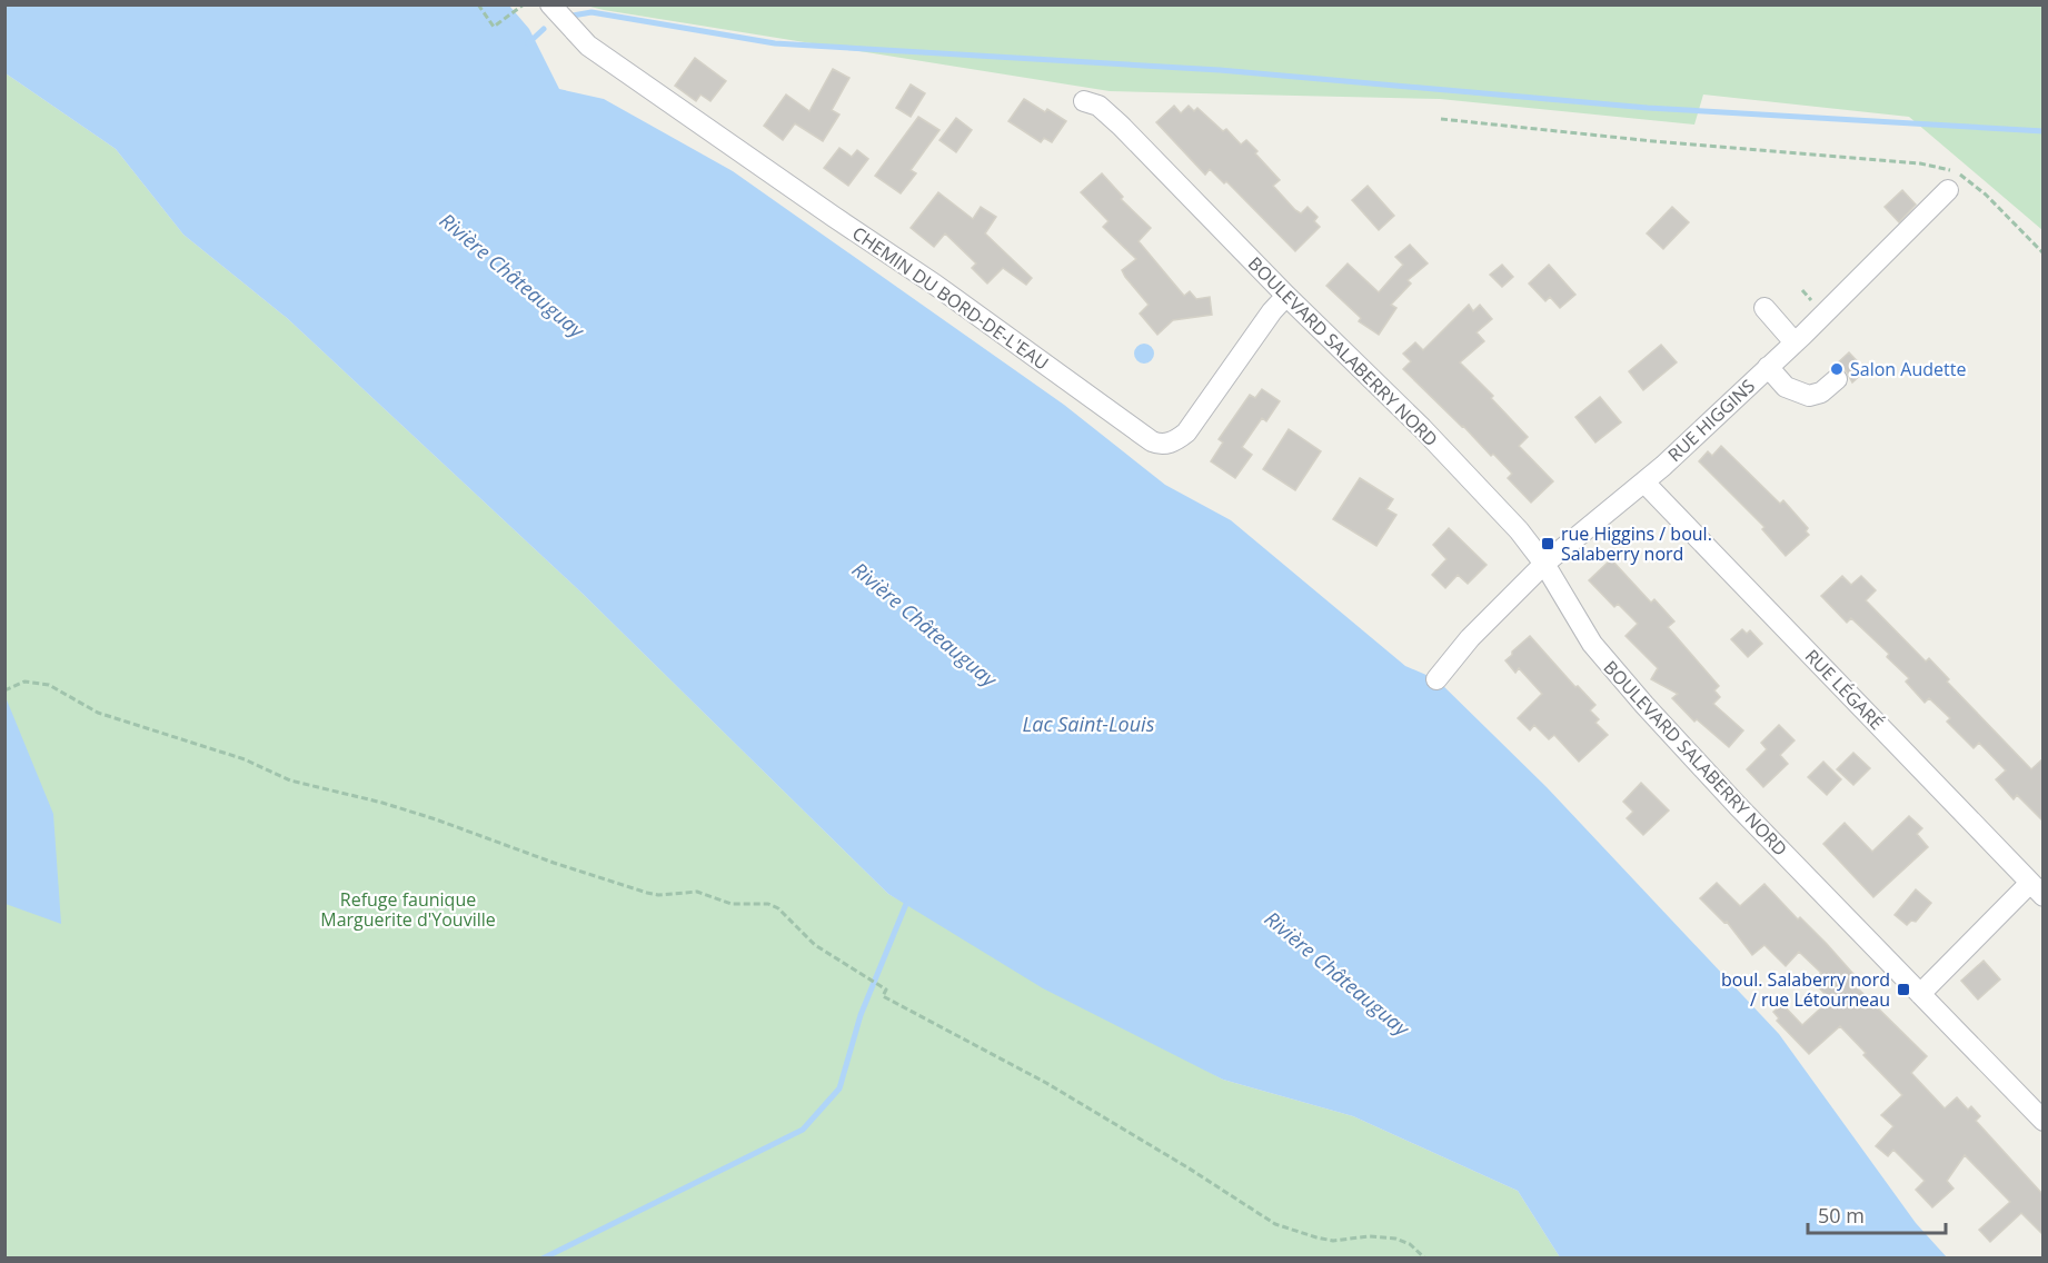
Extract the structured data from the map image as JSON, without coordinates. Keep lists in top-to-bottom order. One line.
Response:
{"streets":{"street":["CHEMIN DU BORD-DE-L'EAU","BOULEVARD SALABERRY NORD","RUE HIGGINS","RUE LÉGARÉ"]},"crossings":[["CHEMIN DU BORD-DE-L'EAU","BOULEVARD SALABERRY NORD"],["BOULEVARD SALABERRY NORD","RUE HIGGINS"],["RUE HIGGINS","RUE LÉGARÉ"]],"water":["Rivière Châteauguay","Lac Saint-Louis"],"parks":["Refuge faunique Marguerite d'Youville"],"places":{"other":["Salon Audette"],"transit":["rue Higgins / boul. Salaberry nord","boul. Salaberry nord / rue Létourneau"]},"scale_bar":"50 m"}
